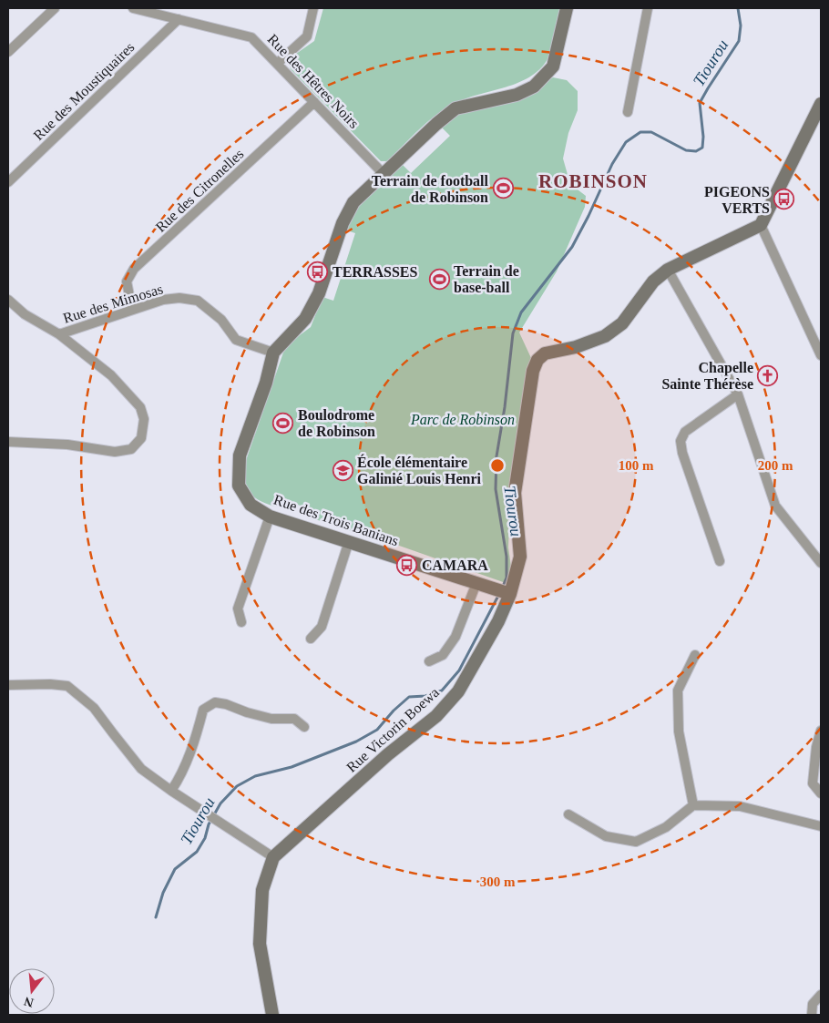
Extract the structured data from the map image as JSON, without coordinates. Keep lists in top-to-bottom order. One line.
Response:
{"streets":{"street":["Rue des Hêtres Noirs","Rue des Moustiquaires","Rue des Citronelles","Rue des Mimosas","Rue des Trois Banians","Rue Victorin Boewa"]},"crossings":[["Rue des Hêtres Noirs","Rue des Moustiquaires"],["Rue des Hêtres Noirs","Rue des Citronelles"],["Rue des Citronelles","Rue des Mimosas"],["Rue des Mimosas","Rue des Trois Banians"],["Rue des Trois Banians","Rue Victorin Boewa"]],"districts":["ROBINSON"],"water":["Tiourou"],"parks":["Parc de Robinson"],"places":{"sports":["Terrain de football de Robinson","Terrain de base-ball","Boulodrome de Robinson"],"bus stop":["PIGEONS VERTS","TERRASSES","CAMARA"],"church":["Chapelle Sainte Thérèse"],"school or university":["École élémentaire Galinié Louis Henri"]},"north":"bottom","rings":["100 m","200 m","300 m"]}
